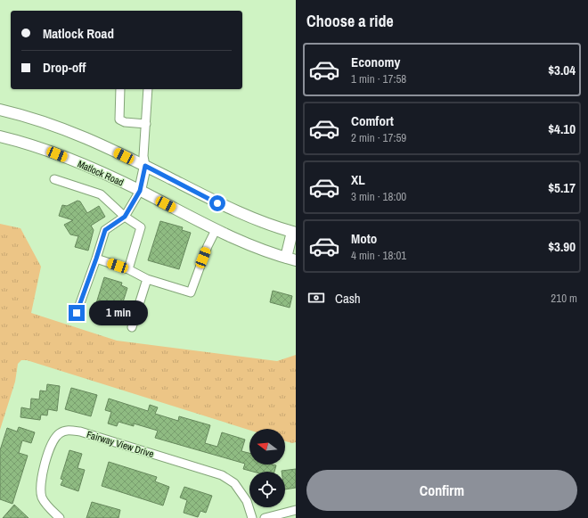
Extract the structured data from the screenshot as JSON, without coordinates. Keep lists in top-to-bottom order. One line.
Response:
{"streets":{"main road":["Matlock Road"],"street":["Fairway View Drive"]},"north":"left","page":{"heading":"Choose a ride","banner":["Matlock Road","Drop-off"],"list":[{"name":"Economy","note":"1 min · 17:58","value":"$3.04"},{"name":"Comfort","note":"2 min · 17:59","value":"$4.10"},{"name":"XL","note":"3 min · 18:00","value":"$5.17"},{"name":"Moto","note":"4 min · 18:01","value":"$3.90"}],"pay":["Cash","210 m"],"bubble":"1 min","buttons":"Confirm"}}
